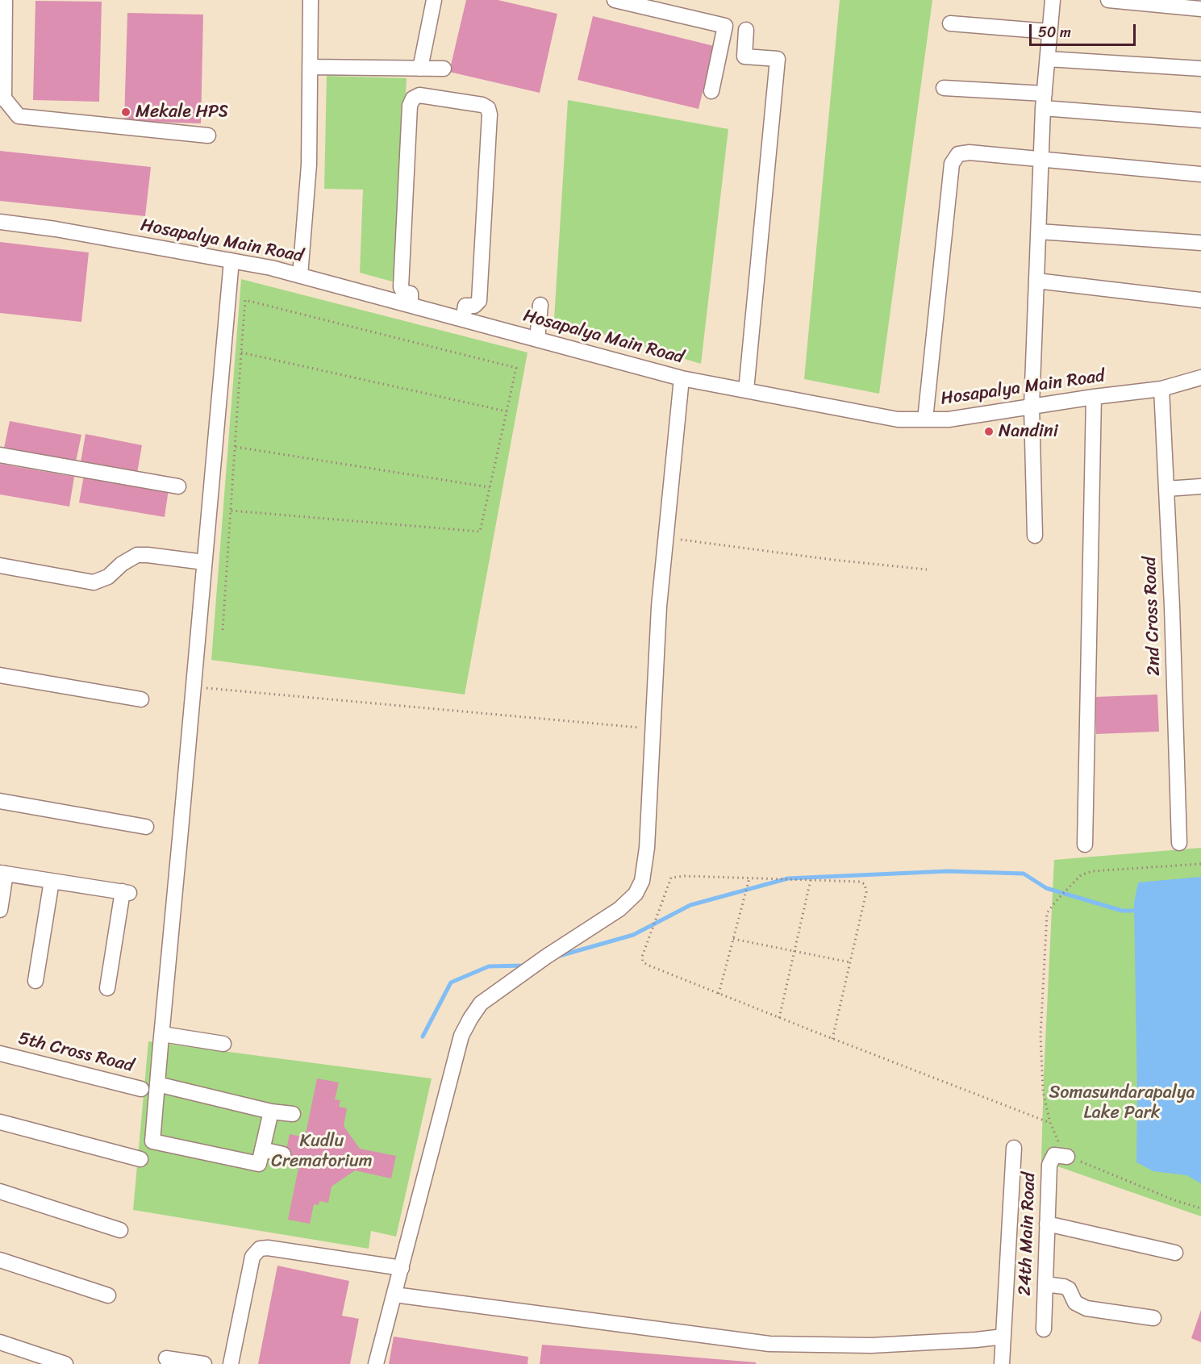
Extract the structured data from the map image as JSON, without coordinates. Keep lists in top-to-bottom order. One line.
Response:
{"streets":{"street":["Hosapalya Main Road","2nd Cross Road","5th Cross Road","24th Main Road"]},"crossings":[["Hosapalya Main Road","2nd Cross Road"]],"parks":["Somasundarapalya Lake Park","Kudlu Crematorium"],"places":["Mekale HPS","Nandini"],"scale_bar":"50 m"}
